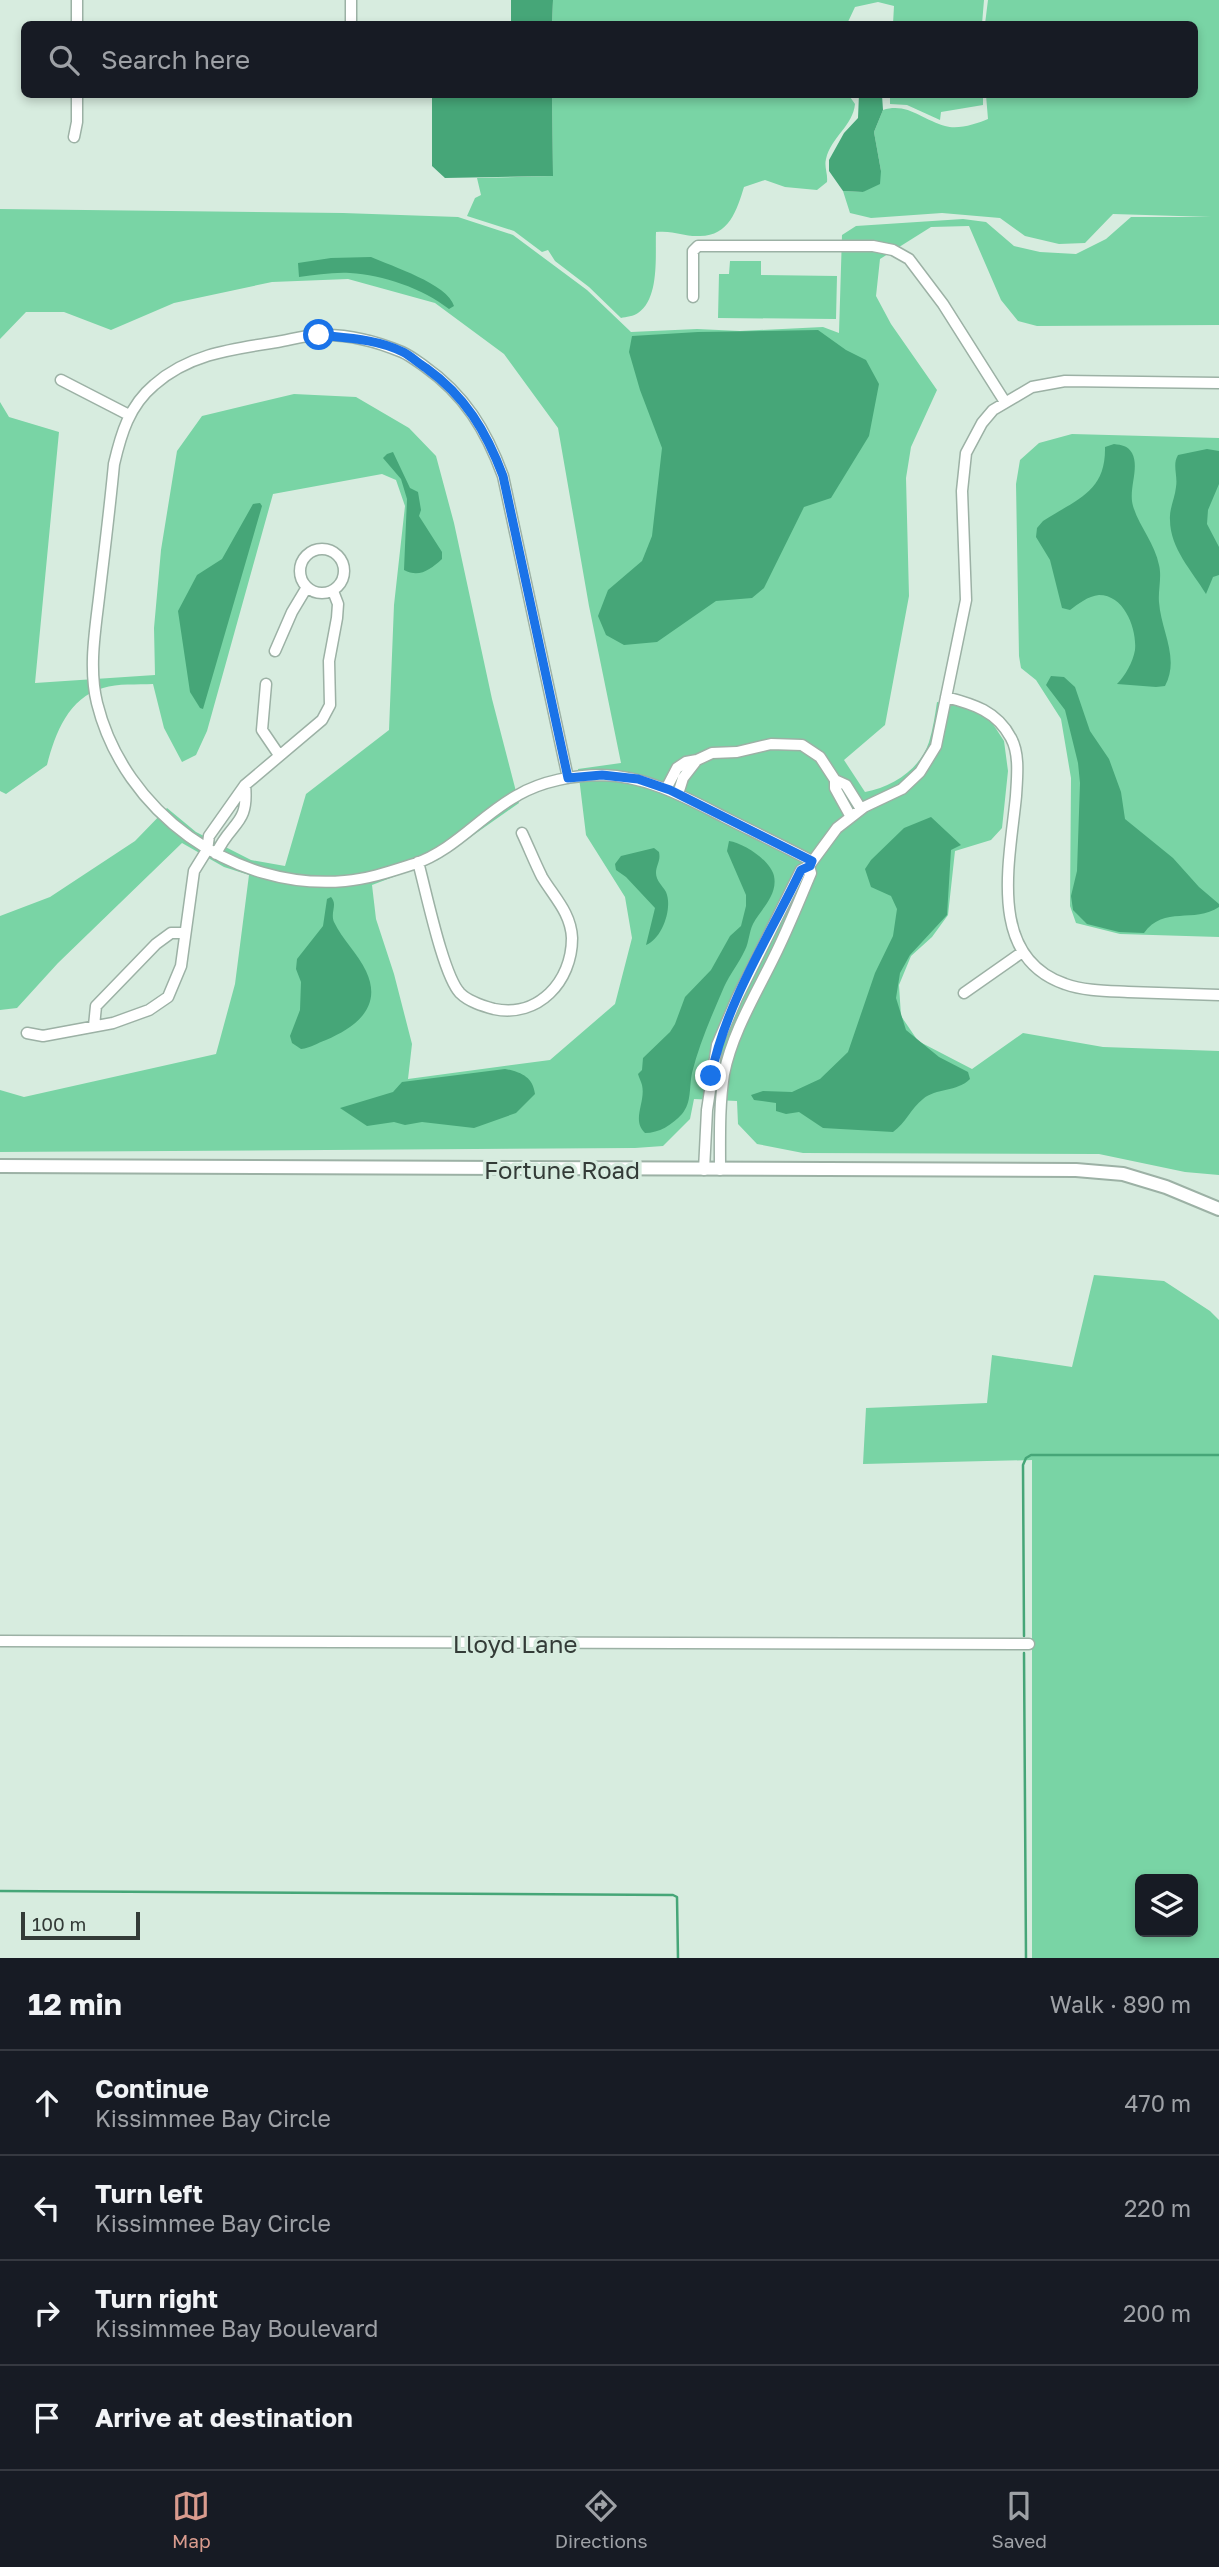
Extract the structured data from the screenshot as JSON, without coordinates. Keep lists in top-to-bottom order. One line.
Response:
{"streets":{"street":["Fortune Road","Lloyd Lane"]},"scale_bar":"100 m","page":{"search":"Search here","scale":"100 m","heading":["12 min","Walk · 890 m"],"list":[["Continue","Kissimmee Bay Circle","470 m"],["Turn left","Kissimmee Bay Circle","220 m"],["Turn right","Kissimmee Bay Boulevard","200 m"],"Arrive at destination"],"nav":["Map","Directions","Saved"]}}
